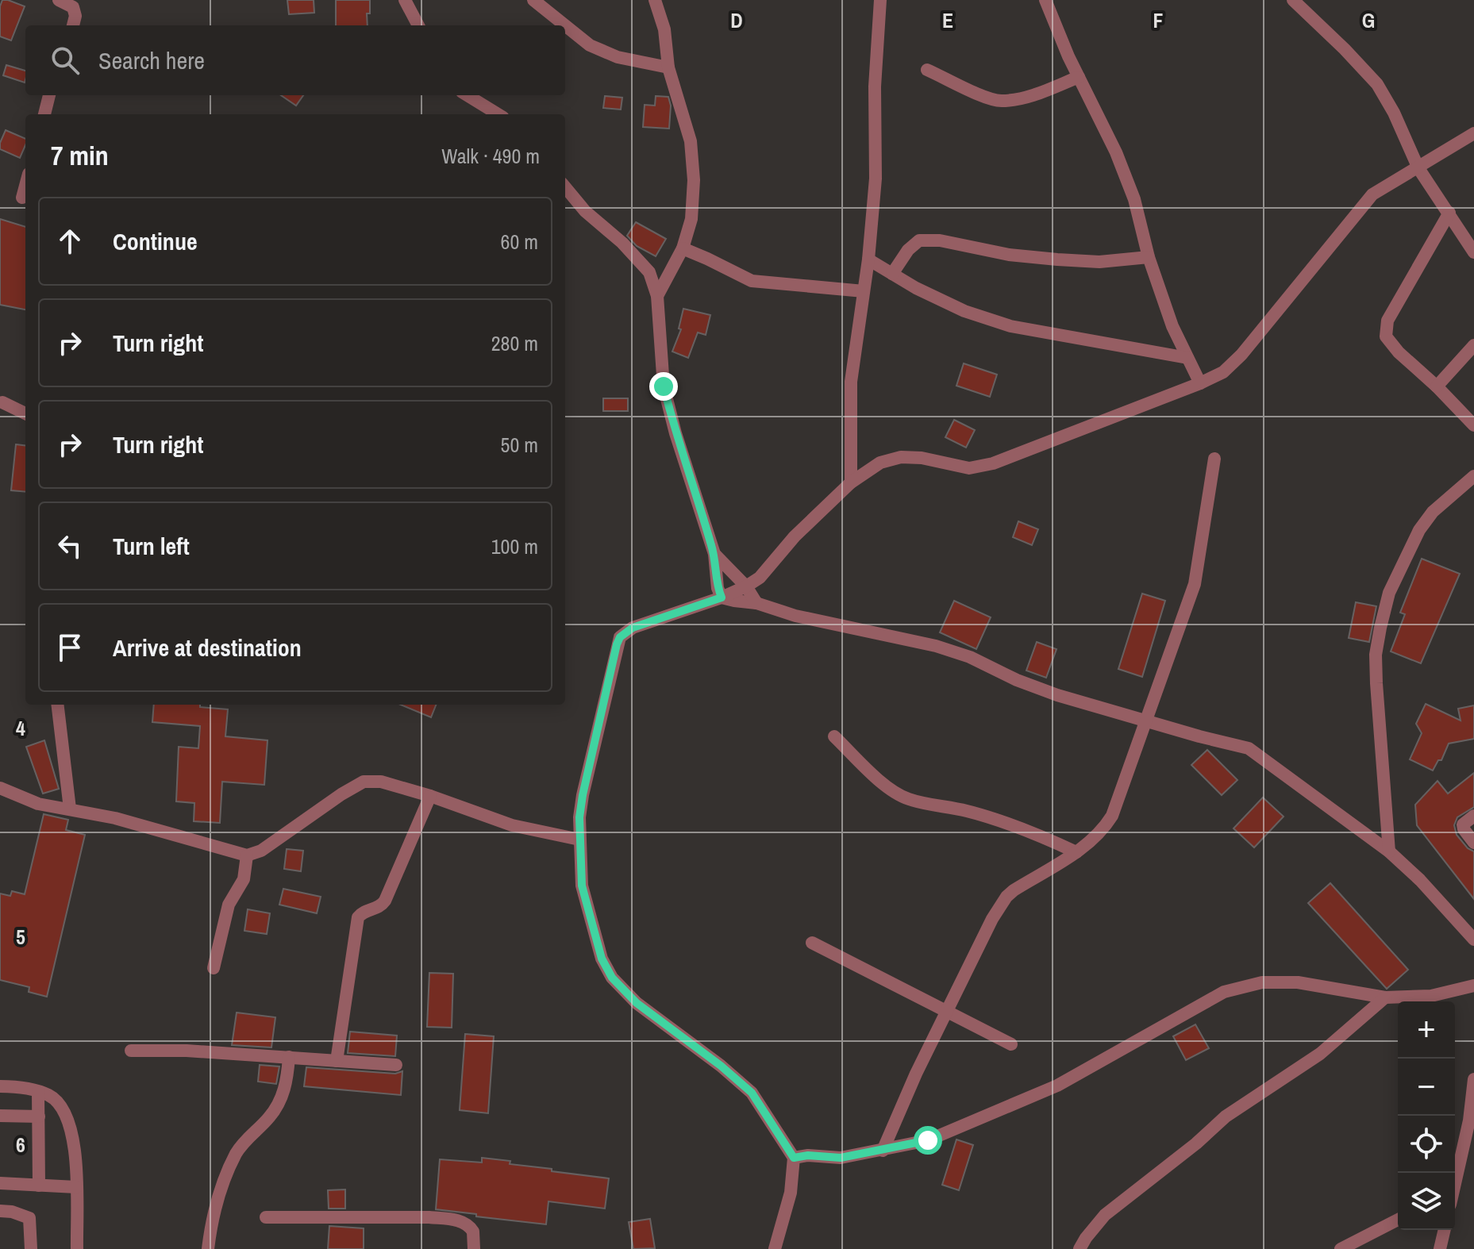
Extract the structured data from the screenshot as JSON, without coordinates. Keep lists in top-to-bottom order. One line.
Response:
{"page":{"search":"Search here","heading":["7 min","Walk · 490 m"],"list":[["Continue","60 m"],["Turn right","280 m"],["Turn right","50 m"],["Turn left","100 m"],"Arrive at destination"],"map_buttons":["+","−"]},"grid":{"columns":["D","E","F","G"],"rows":["4","5","6"]}}
